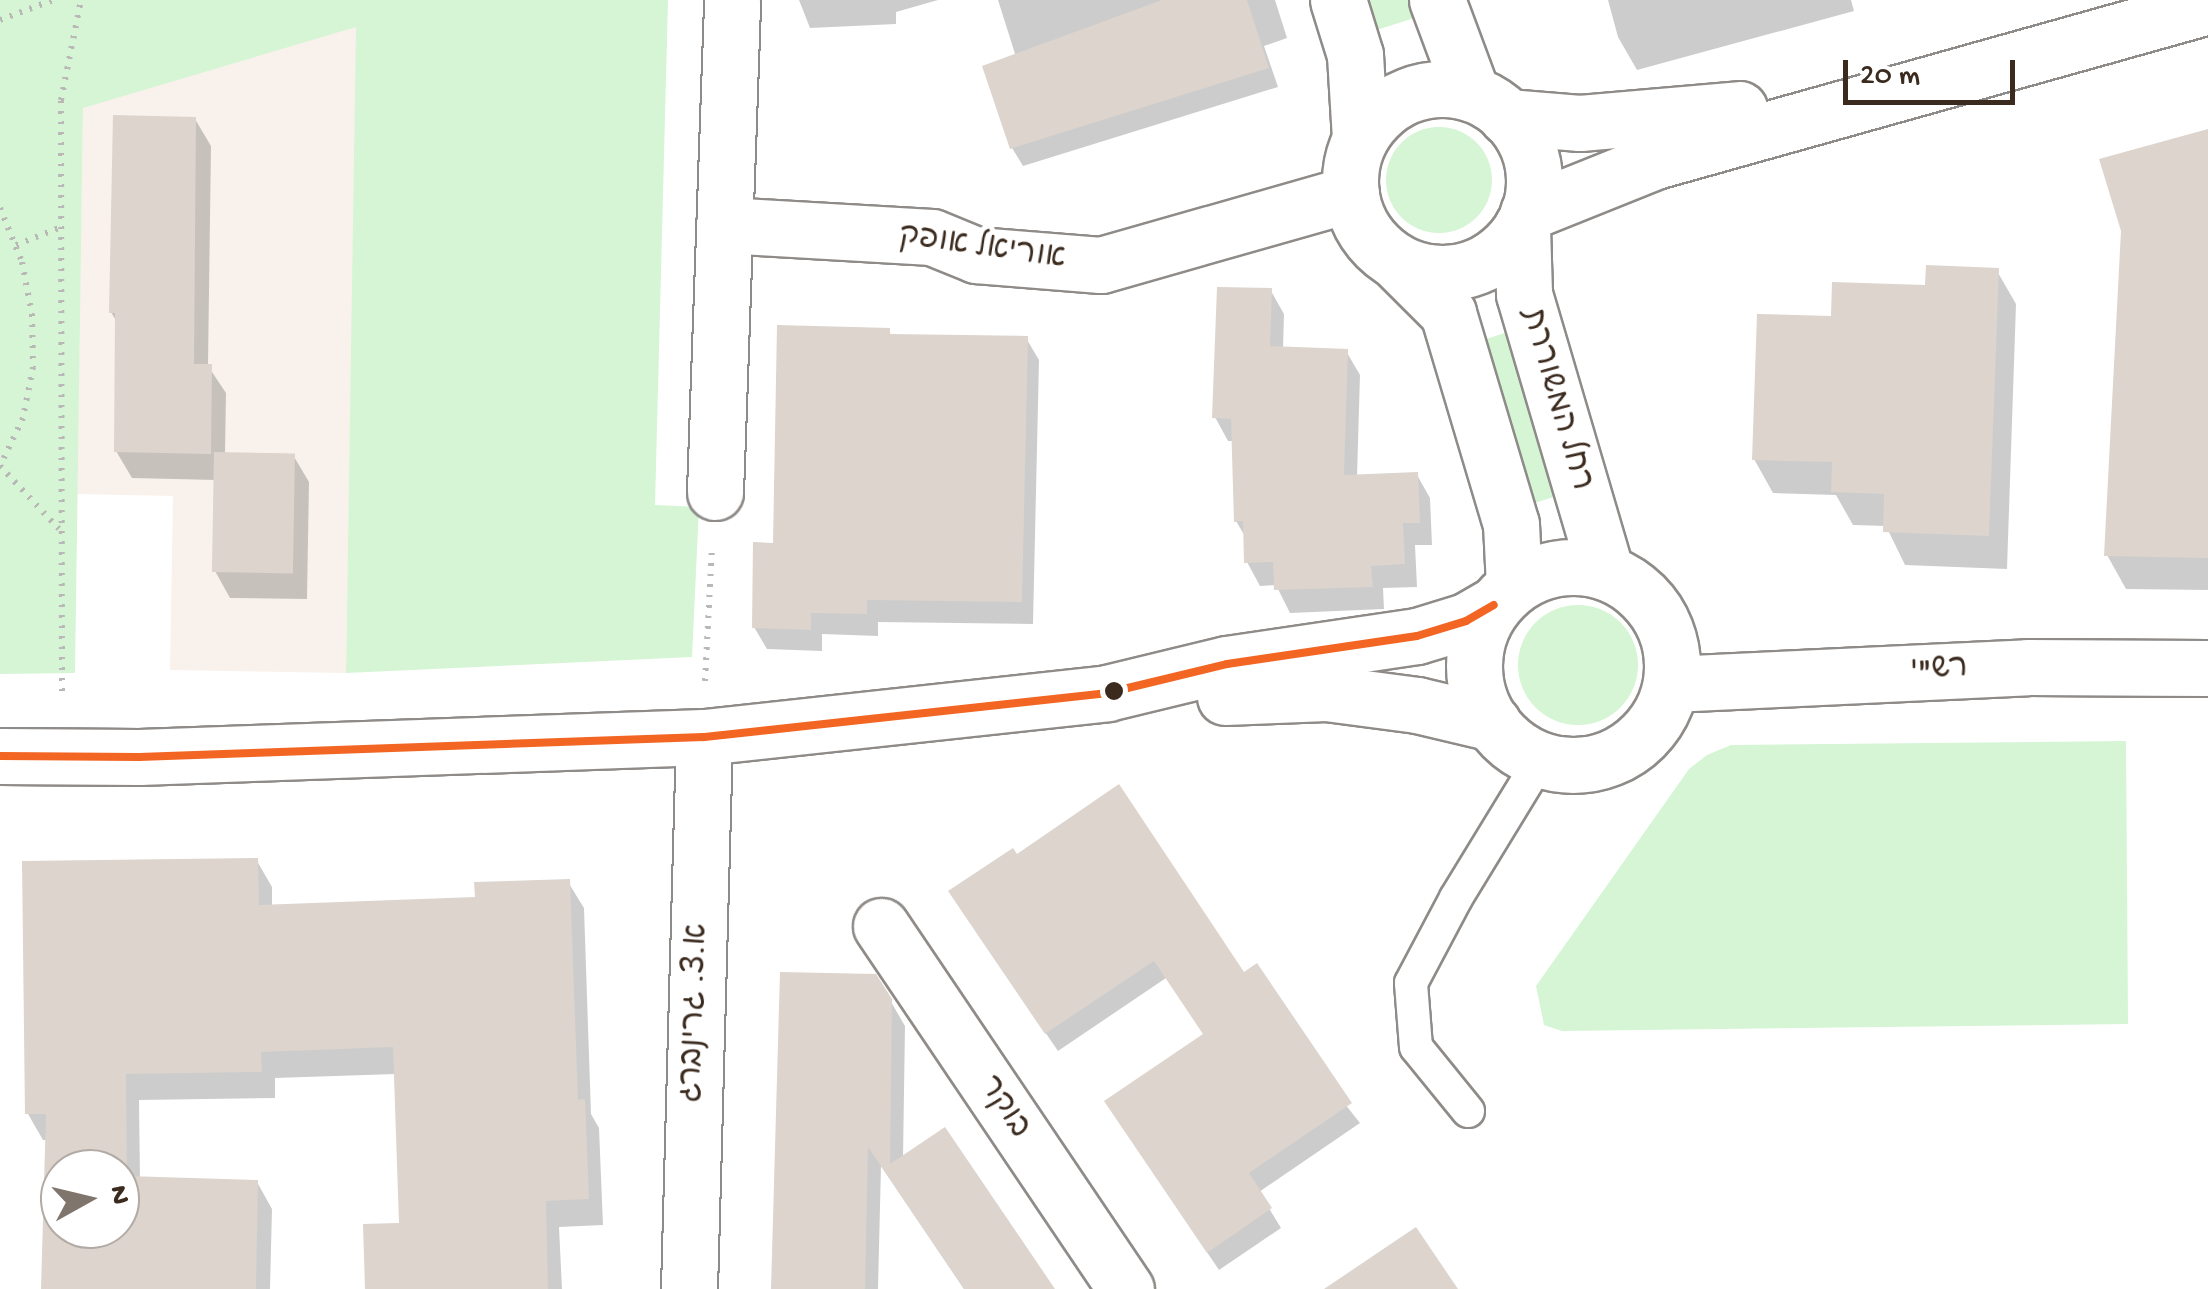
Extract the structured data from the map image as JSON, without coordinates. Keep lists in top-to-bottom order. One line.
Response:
{"streets":{"street":["אוריאל אופק","רחל המשוררת","רש\"י","א.צ. גרינברג","בוקר"]},"crossings":[["אוריאל אופק","רחל המשוררת"],["רחל המשוררת","רש\"י"]],"scale_bar":"20 m","north":"right"}
